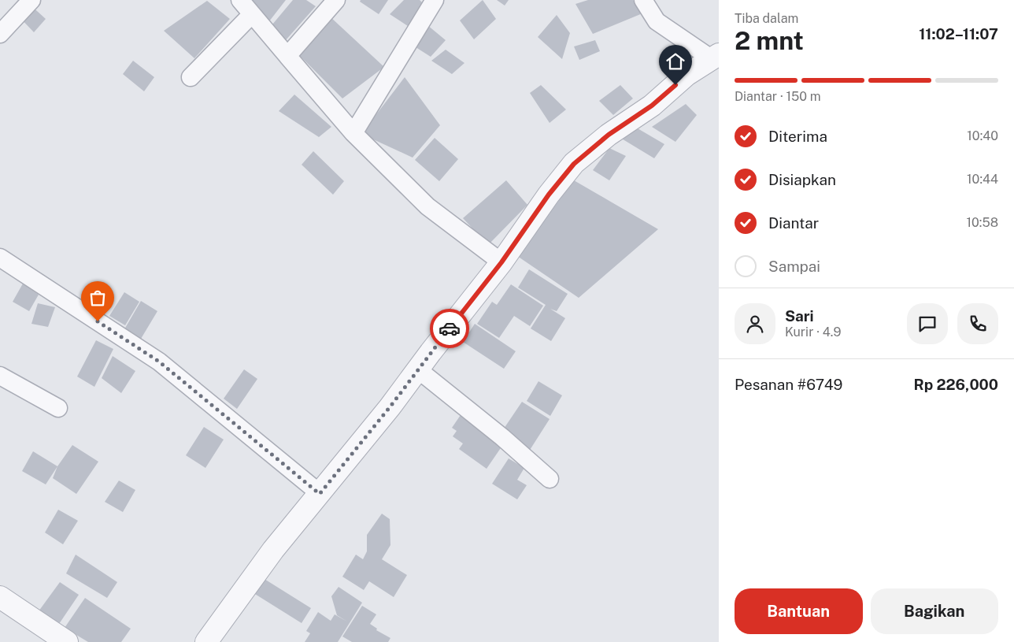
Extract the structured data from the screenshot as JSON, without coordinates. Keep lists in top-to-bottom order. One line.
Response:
{"page":{"heading":["2 mnt","Tiba dalam","11:02–11:07"],"panel":["Sari","Kurir · 4.9","Pesanan #6749","Rp 226,000"],"bar":"Diantar · 150 m","list":[["Diterima","10:40"],["Disiapkan","10:44"],["Diantar","10:58"],"Sampai"],"buttons":["Bantuan","Bagikan"]}}
